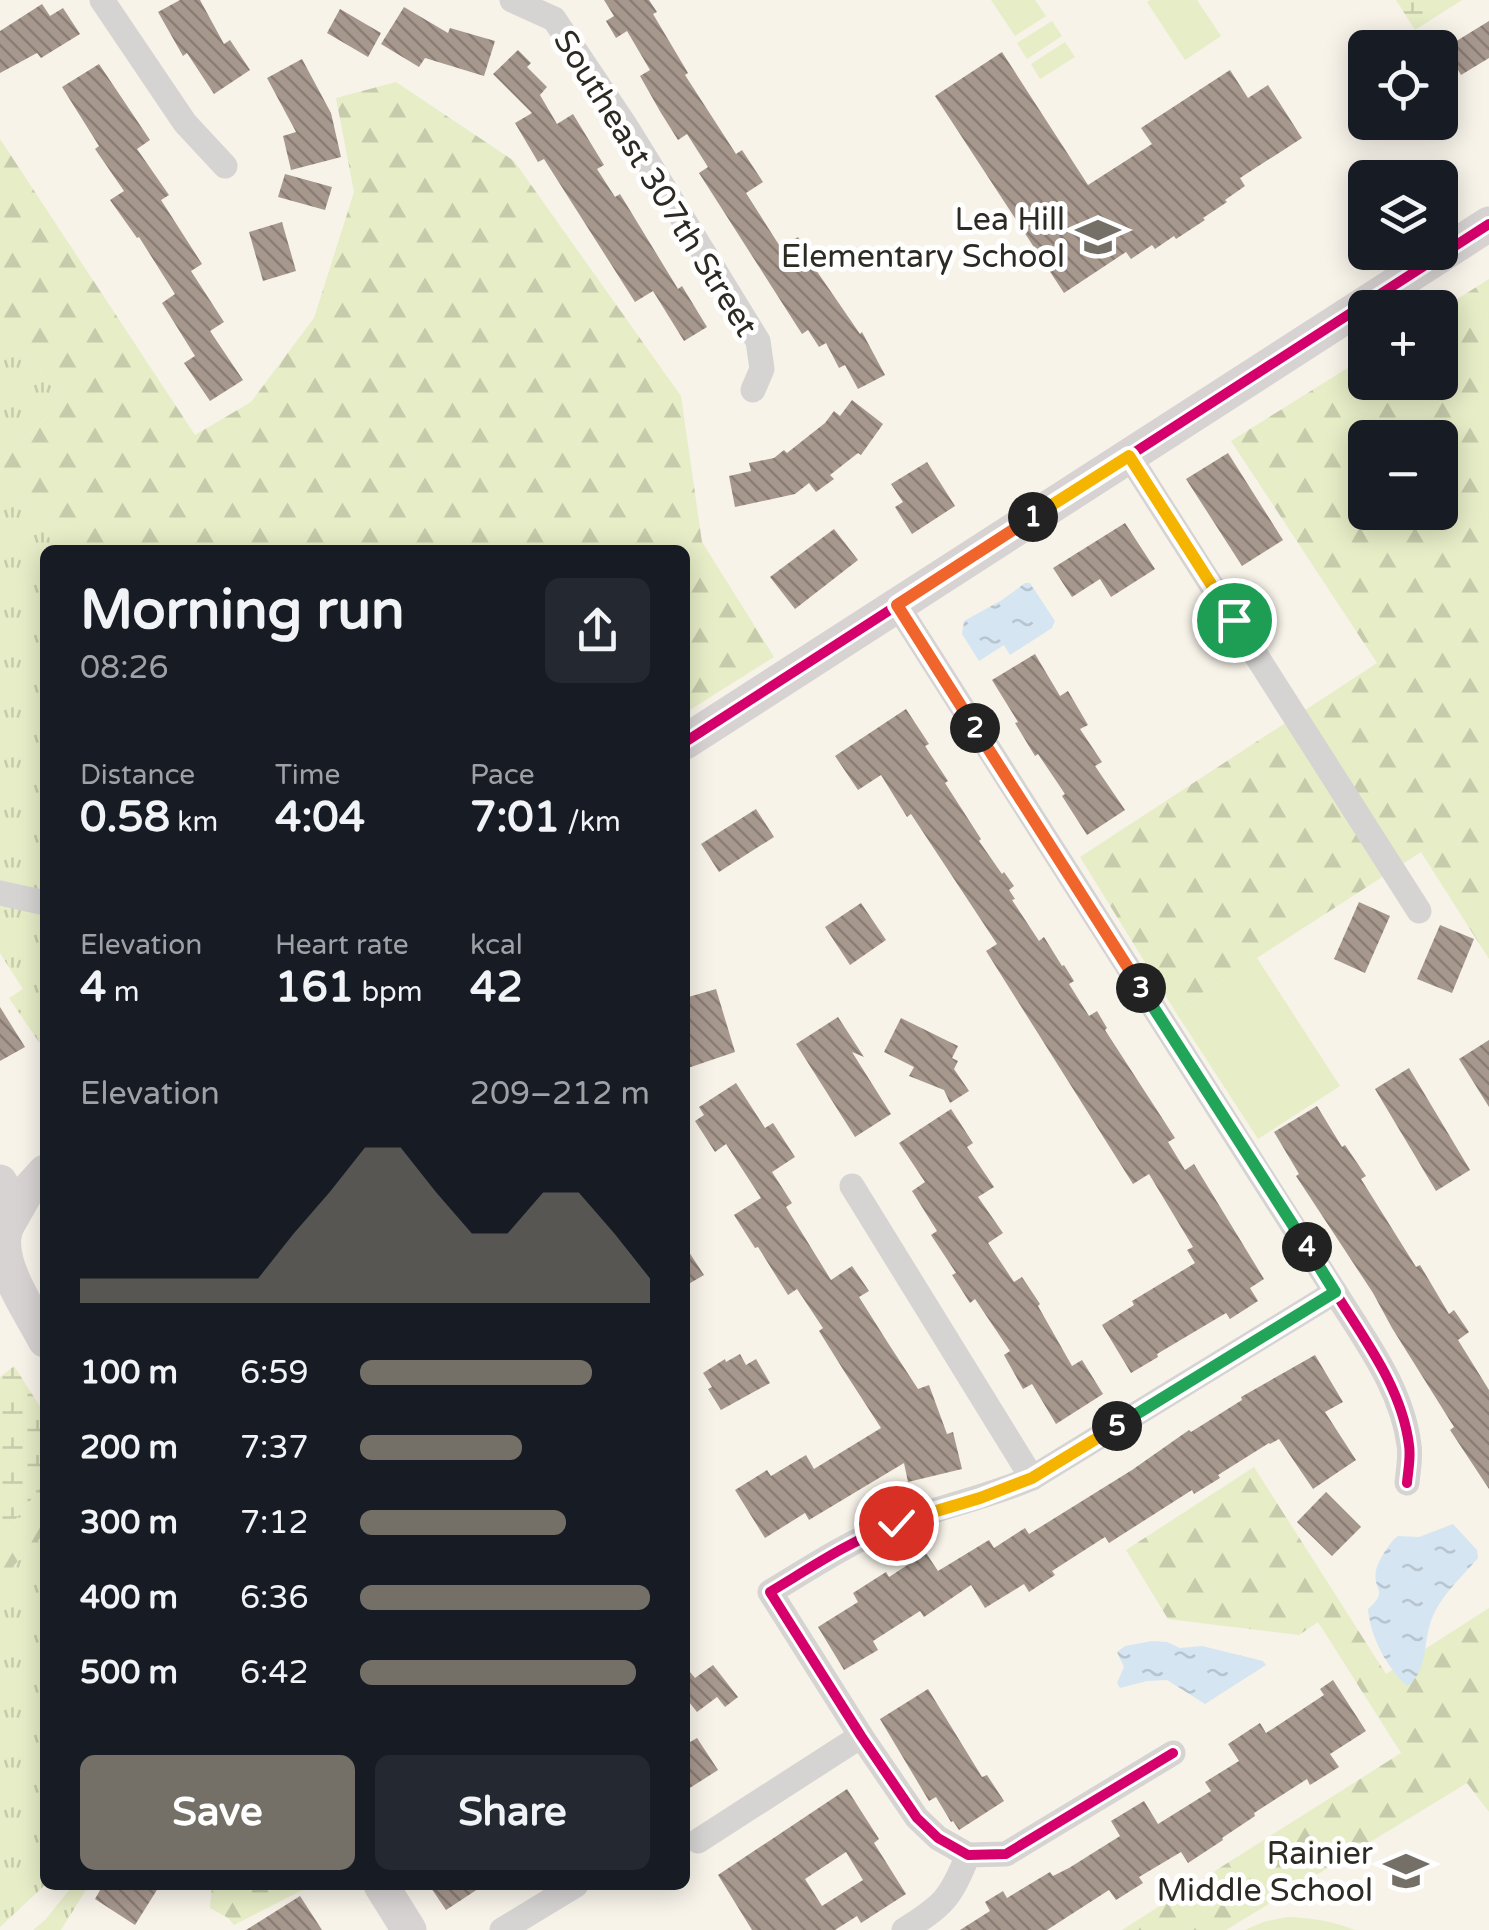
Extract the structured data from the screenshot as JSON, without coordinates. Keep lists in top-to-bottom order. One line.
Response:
{"streets":{"street":["Southeast 307th Street"]},"places":{"school or university":["Lea Hill Elementary School","Rainier Middle School"]},"page":{"map_buttons":["+","−"],"pins":["1","2","3","4","5"],"heading":["Morning run","08:26"],"stats":[["Distance","0.58 km"],["Time","4:04"],["Pace","7:01 /km"],["Elevation","4 m"],["Heart rate","161 bpm"],["kcal","42"]],"chart":["Elevation","209–212 m"],"list":[{"name":"100 m","note":"6:59"},{"name":"200 m","note":"7:37"},{"name":"300 m","note":"7:12"},{"name":"400 m","note":"6:36"},{"name":"500 m","note":"6:42"}],"buttons":["Save","Share"]}}
